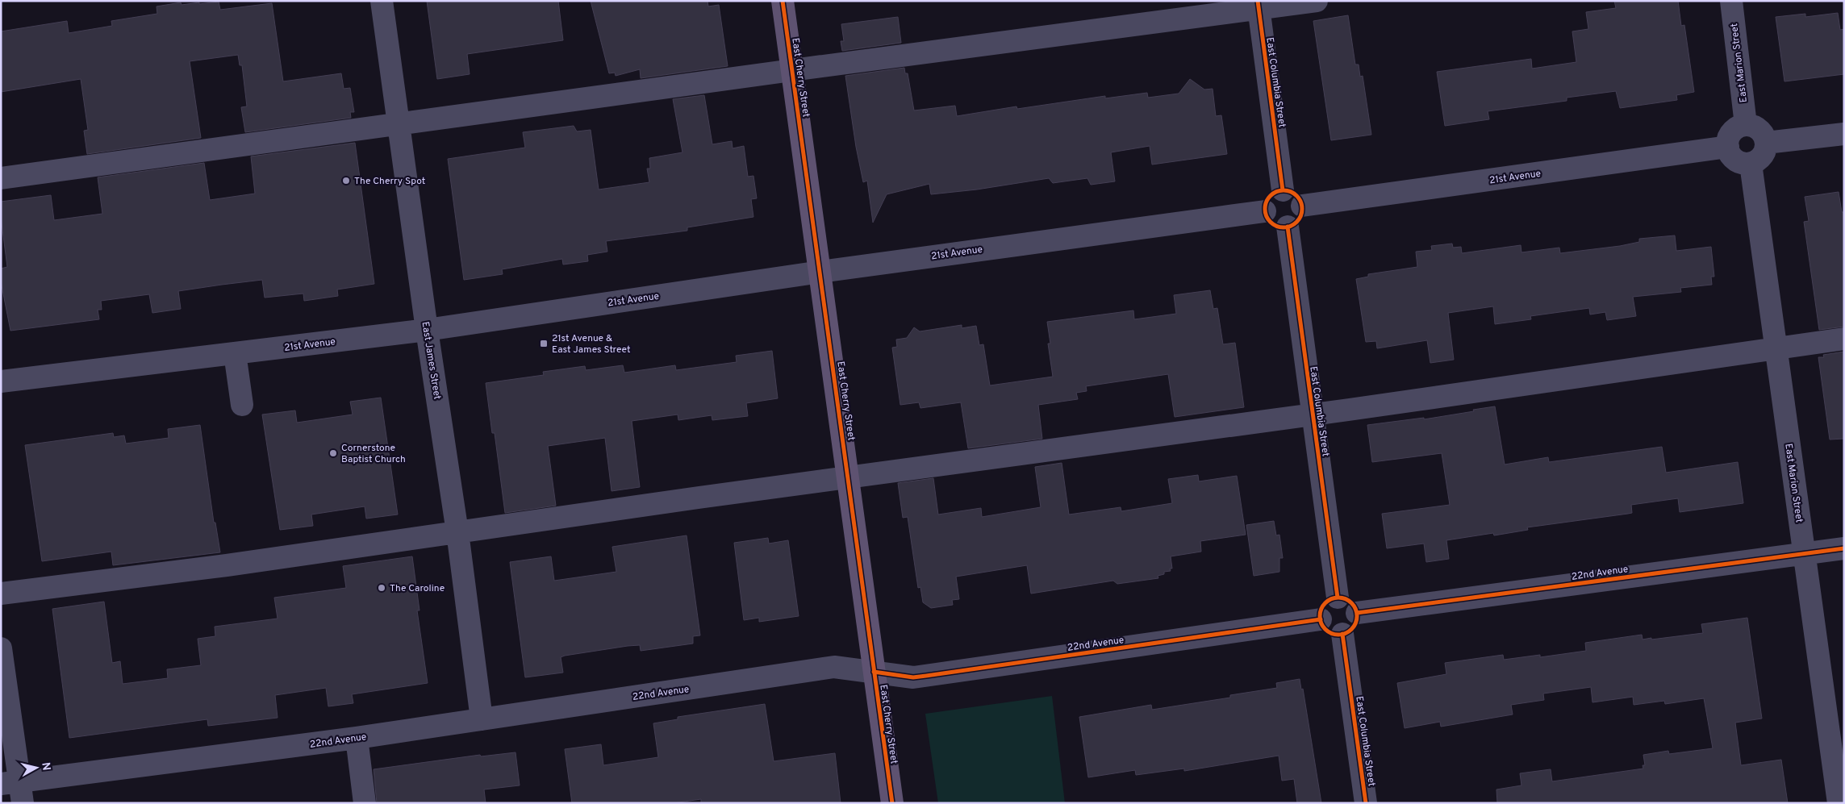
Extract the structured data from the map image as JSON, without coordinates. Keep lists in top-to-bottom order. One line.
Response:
{"streets":{"main road":["East Cherry Street"],"street":["East Marion Street","East Columbia Street","21st Avenue","East James Street","22nd Avenue"]},"crossings":[["East Marion Street","21st Avenue"],["East Marion Street","22nd Avenue"],["East Cherry Street","21st Avenue"],["East Cherry Street","22nd Avenue"],["East Columbia Street","21st Avenue"],["East Columbia Street","22nd Avenue"],["21st Avenue","East James Street"],["East James Street","22nd Avenue"]],"places":{"other":["The Cherry Spot","Cornerstone Baptist Church","The Caroline"],"transit":["21st Avenue & East James Street"]},"north":"right"}
